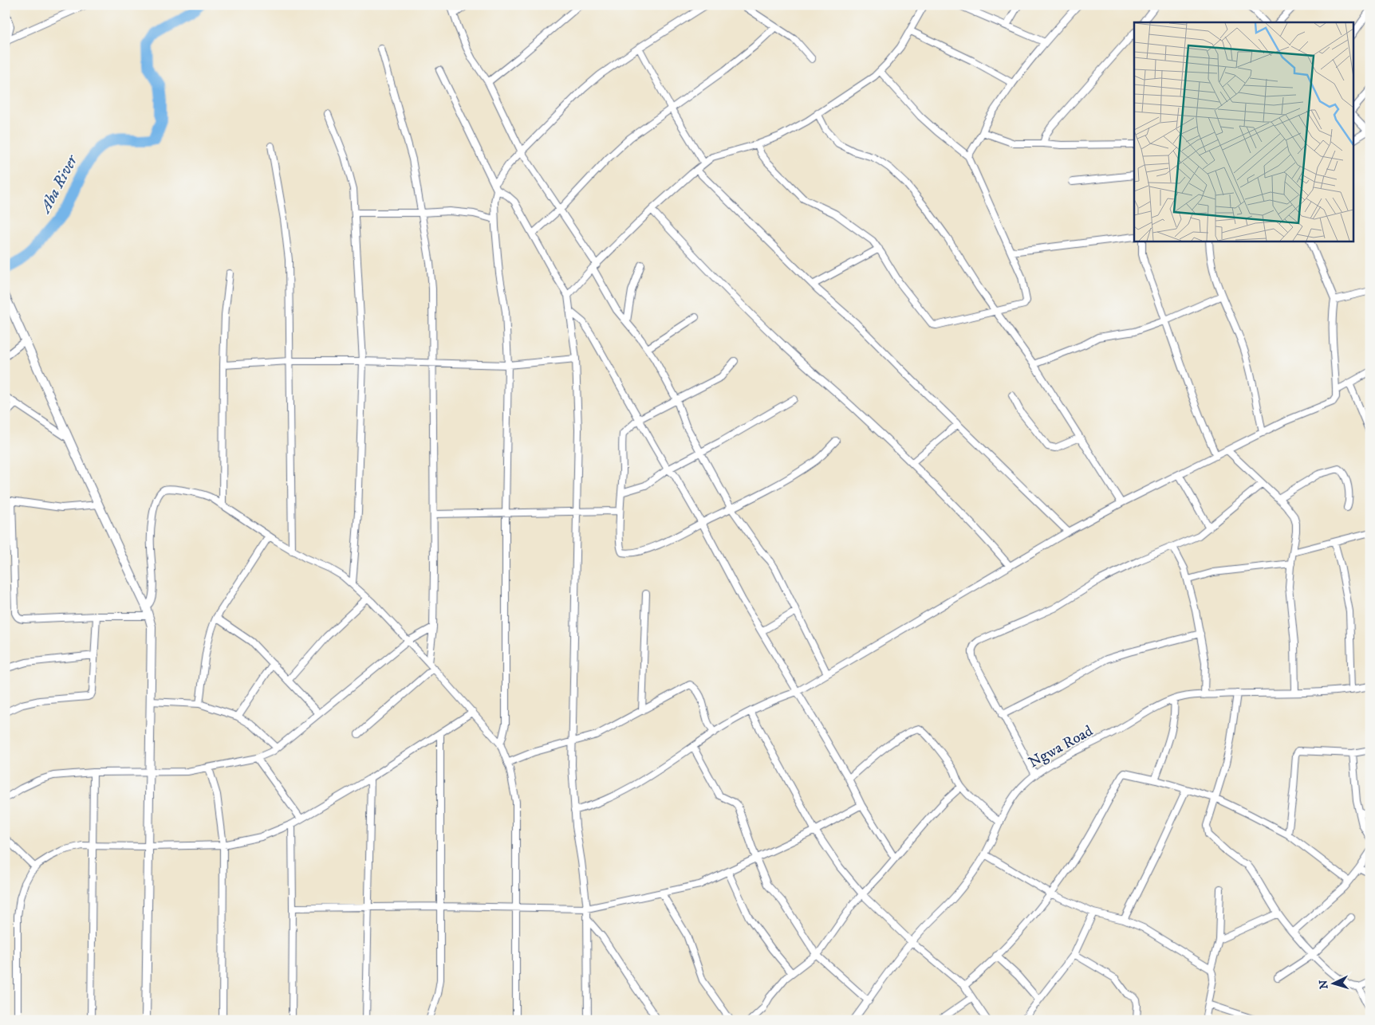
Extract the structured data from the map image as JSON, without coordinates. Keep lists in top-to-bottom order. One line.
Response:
{"streets":{"street":["Ngwa Road"]},"water":["Aba River"],"north":"left"}
